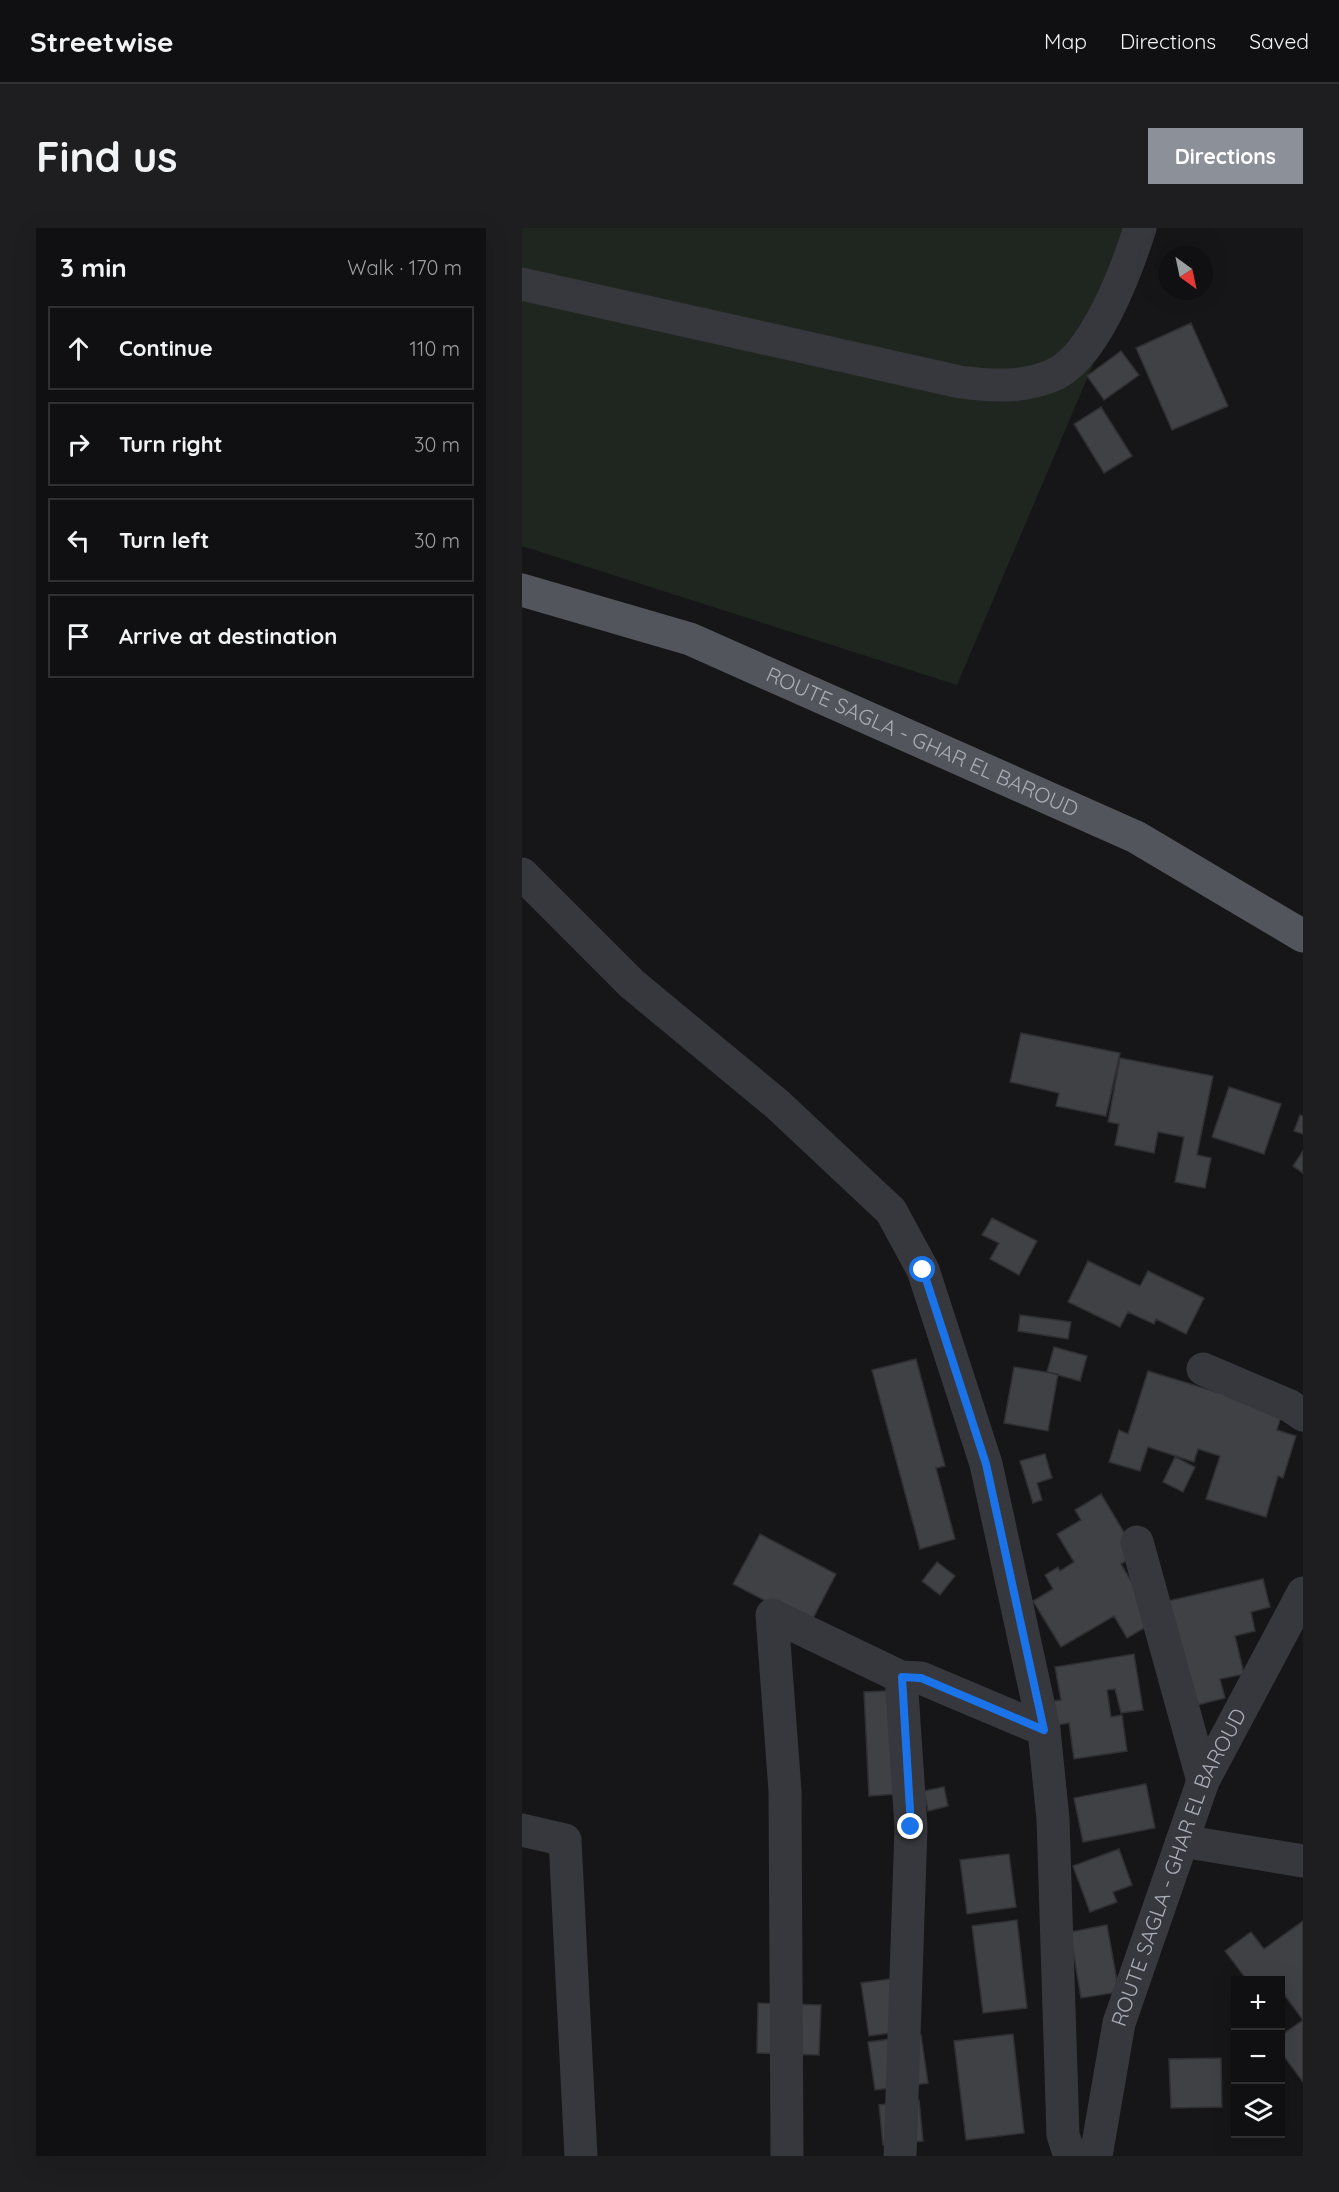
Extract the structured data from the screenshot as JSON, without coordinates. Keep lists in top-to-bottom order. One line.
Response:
{"streets":{"main road":["ROUTE SAGLA - GHAR EL BAROUD"]},"north":"bottom right","page":{"header":"Streetwise","nav":["Map","Directions","Saved"],"buttons":"Directions","title":"Find us","heading":["3 min","Walk · 170 m"],"list":[["Continue","110 m"],["Turn right","30 m"],["Turn left","30 m"],"Arrive at destination"],"map_buttons":["+","−"]}}
